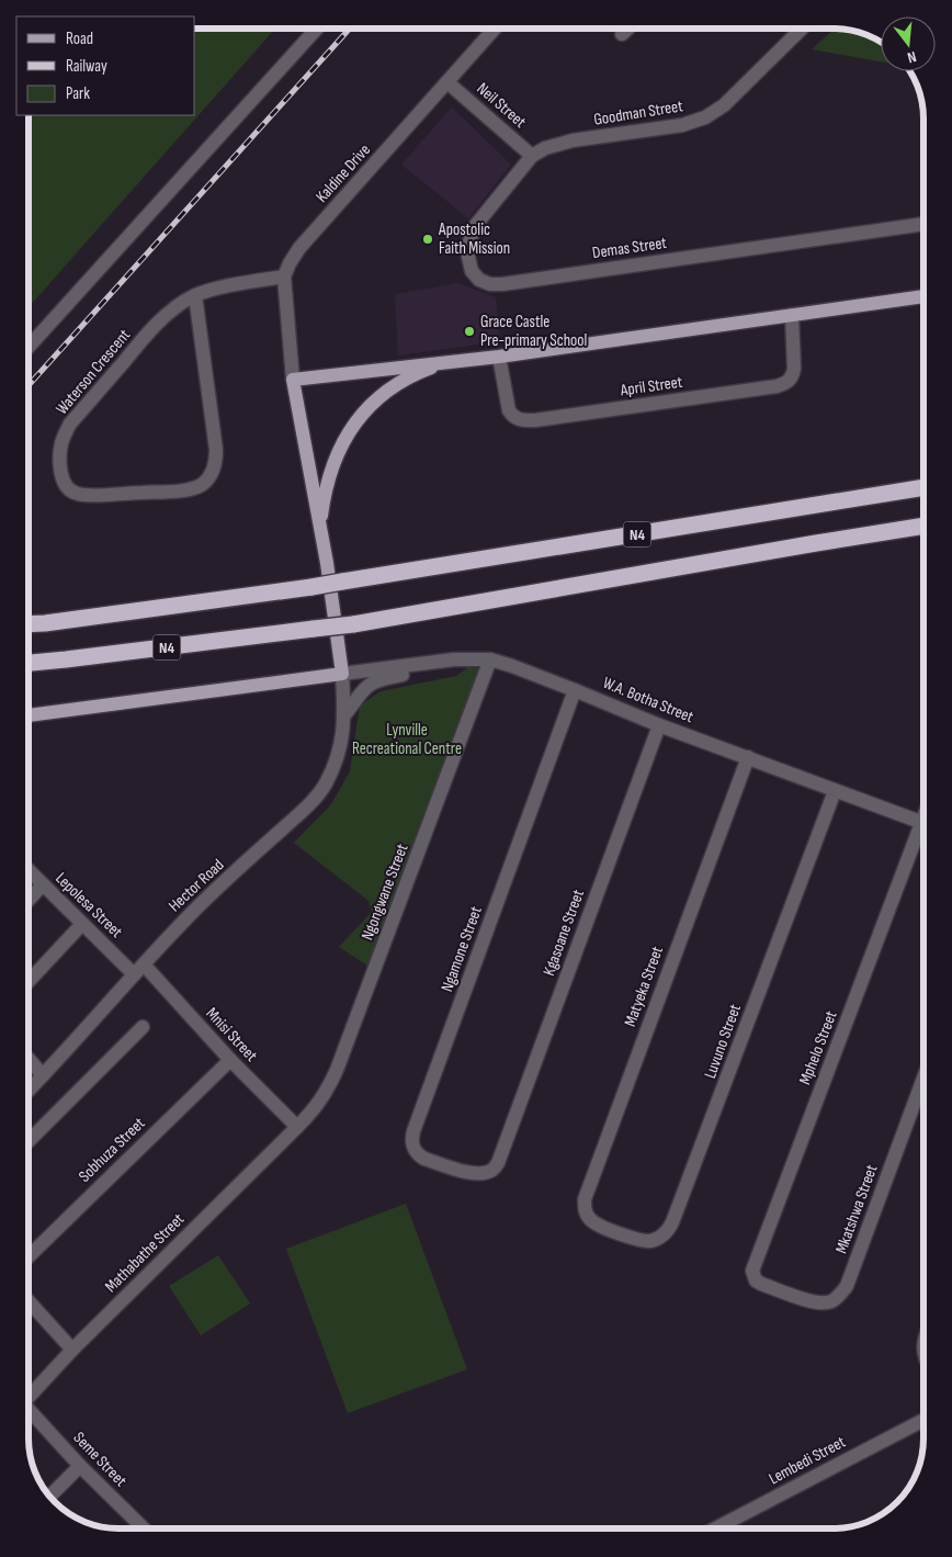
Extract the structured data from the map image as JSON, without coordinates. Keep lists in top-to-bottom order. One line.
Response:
{"streets":{"highway":["N4"],"street":["Neil Street","Goodman Street","Kaldine Drive","Demas Street","Waterson Crescent","April Street","W.A. Botha Street","Hector Road","Ngongwane Street","Lepolesa Street","Kgasoane Street","Ngamone Street","Matyeka Street","Mnisi Street","Luvuno Street","Mphelo Street","Sobhuza Street","Mkatshwa Street","Mathabathe Street","Seme Street","Lembedi Street"]},"crossings":[["Neil Street","Goodman Street"],["Neil Street","Kaldine Drive"],["Neil Street","Demas Street"],["Goodman Street","Demas Street"],["Kaldine Drive","Waterson Crescent"],["W.A. Botha Street","Hector Road"],["W.A. Botha Street","Ngongwane Street"],["W.A. Botha Street","Kgasoane Street"],["W.A. Botha Street","Ngamone Street"],["W.A. Botha Street","Matyeka Street"],["W.A. Botha Street","Luvuno Street"],["Hector Road","Lepolesa Street"],["Hector Road","Mnisi Street"],["Ngongwane Street","Mnisi Street"],["Ngongwane Street","Mathabathe Street"],["Lepolesa Street","Mnisi Street"],["Kgasoane Street","Ngamone Street"],["Matyeka Street","Luvuno Street"],["Mnisi Street","Sobhuza Street"],["Mnisi Street","Mathabathe Street"],["Mphelo Street","Mkatshwa Street"]],"parks":["Lynville Recreational Centre"],"places":["Apostolic Faith Mission","Grace Castle Pre-primary School"],"legend":["Road","Railway","Park"],"north":"bottom"}
